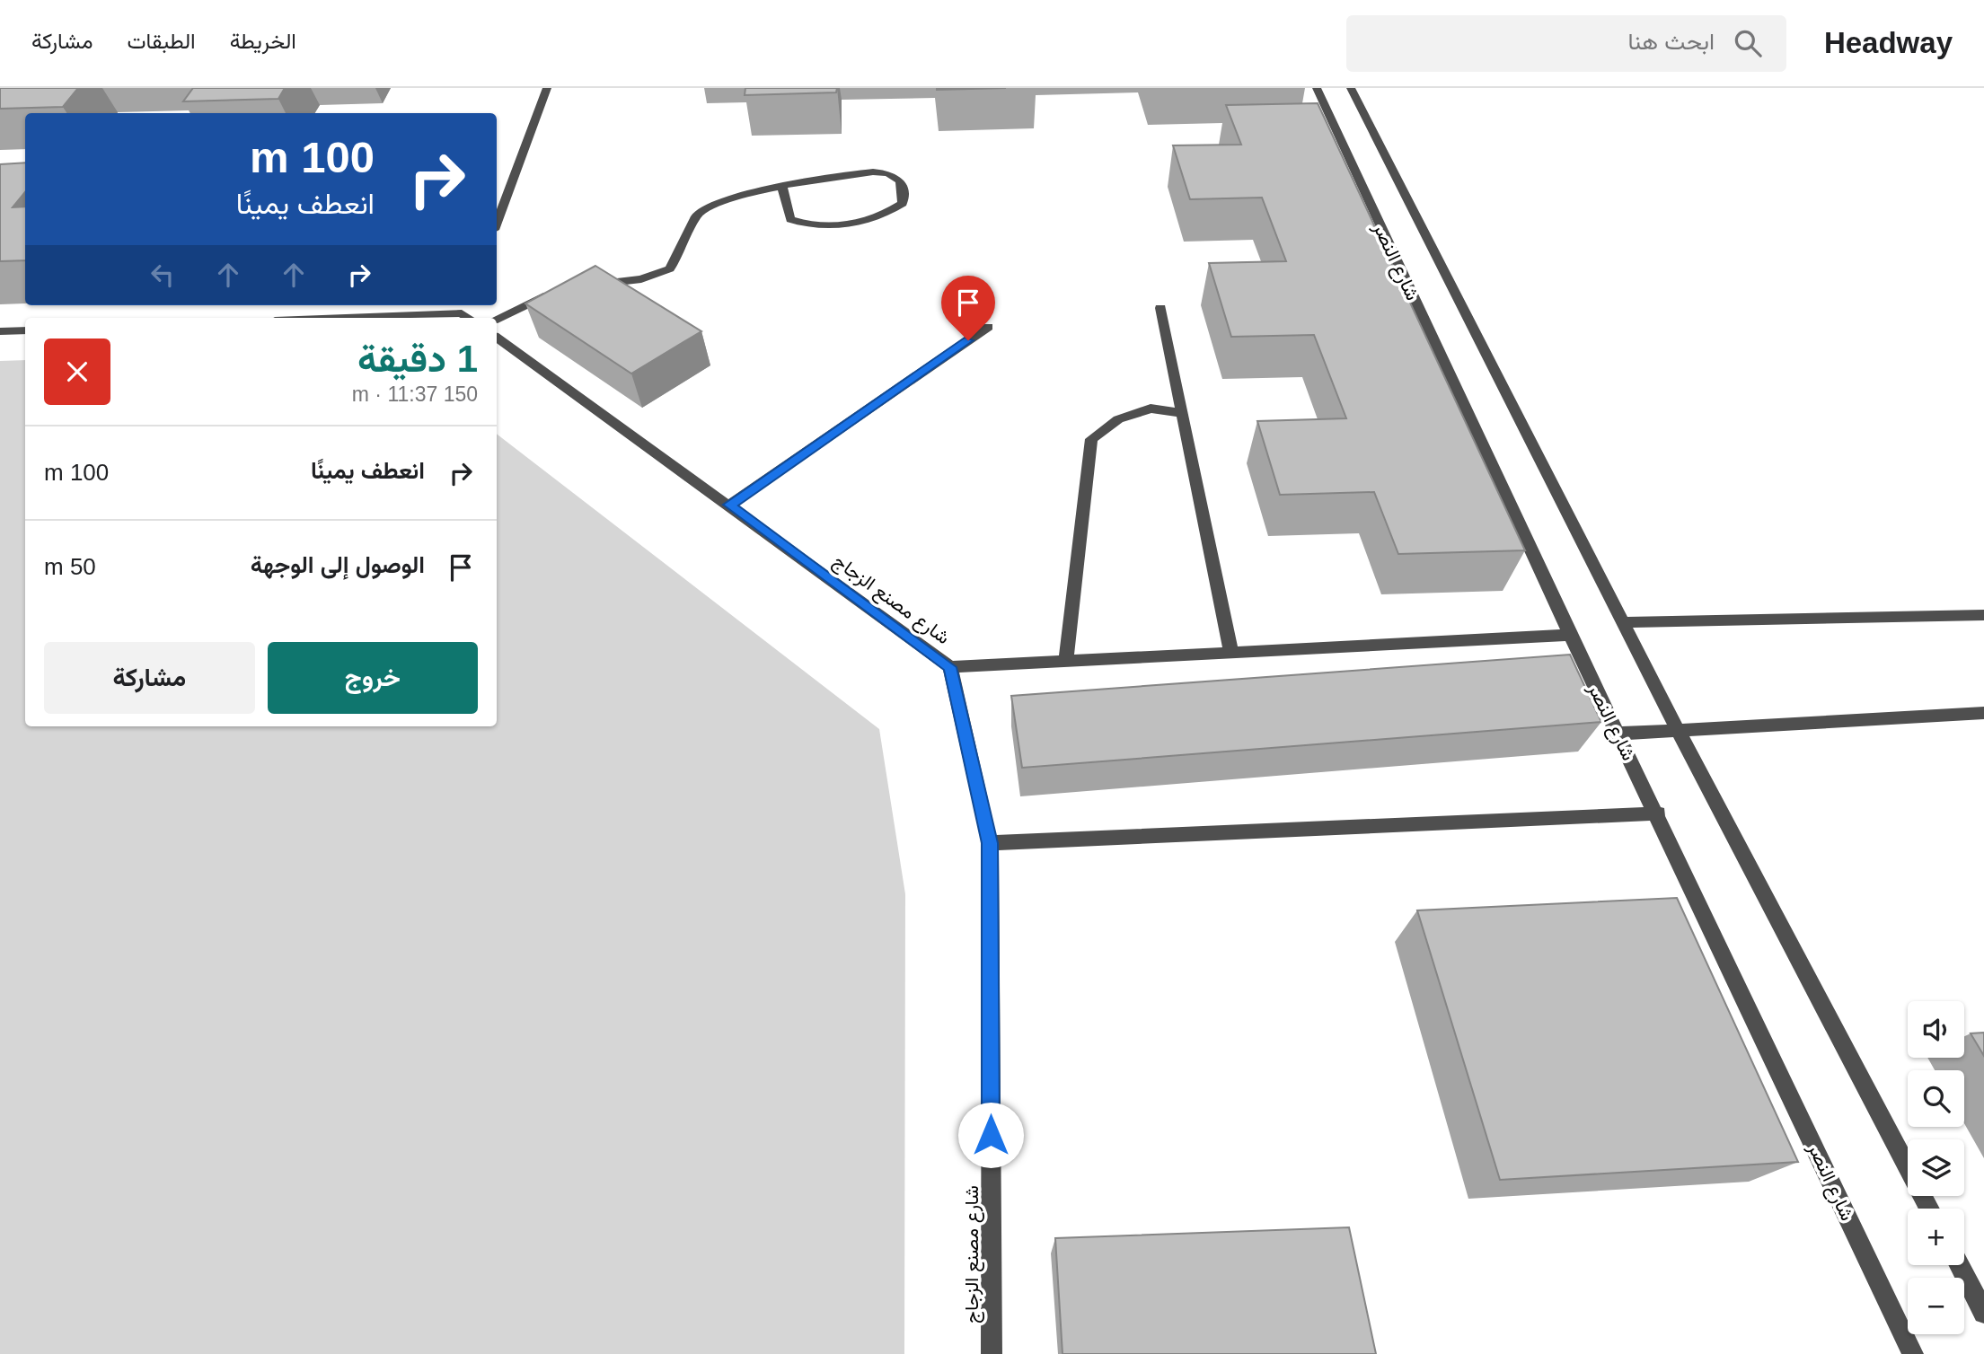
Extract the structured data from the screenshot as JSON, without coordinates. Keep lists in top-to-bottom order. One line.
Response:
{"streets":{"street":["شارع النصر","شارع مصنع الزجاج"]},"page":{"header":"Headway","search":"ابحث هنا","nav":["الخريطة","الطبقات","مشاركة"],"turn":["100 m","انعطف يمينًا"],"heading":["1 دقيقة","150 m · 11:37"],"list":[{"name":"انعطف يمينًا","value":"100 m"},{"name":"الوصول إلى الوجهة","value":"50 m"}],"buttons":["خروج","مشاركة"],"map_buttons":["+","−"]}}
